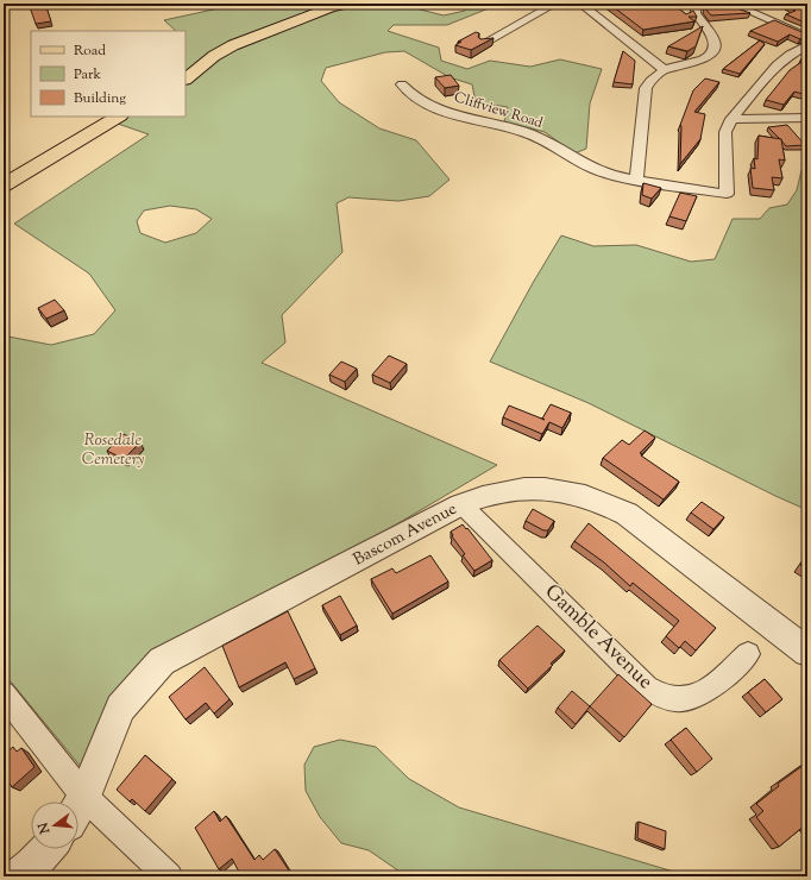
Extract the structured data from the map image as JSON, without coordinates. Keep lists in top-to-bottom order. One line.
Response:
{"streets":{"street":["Cliffview Road","Bascom Avenue","Gamble Avenue"]},"crossings":[["Bascom Avenue","Gamble Avenue"]],"parks":["Rosedale Cemetery"],"legend":["Road","Park","Building"],"north":"left"}
